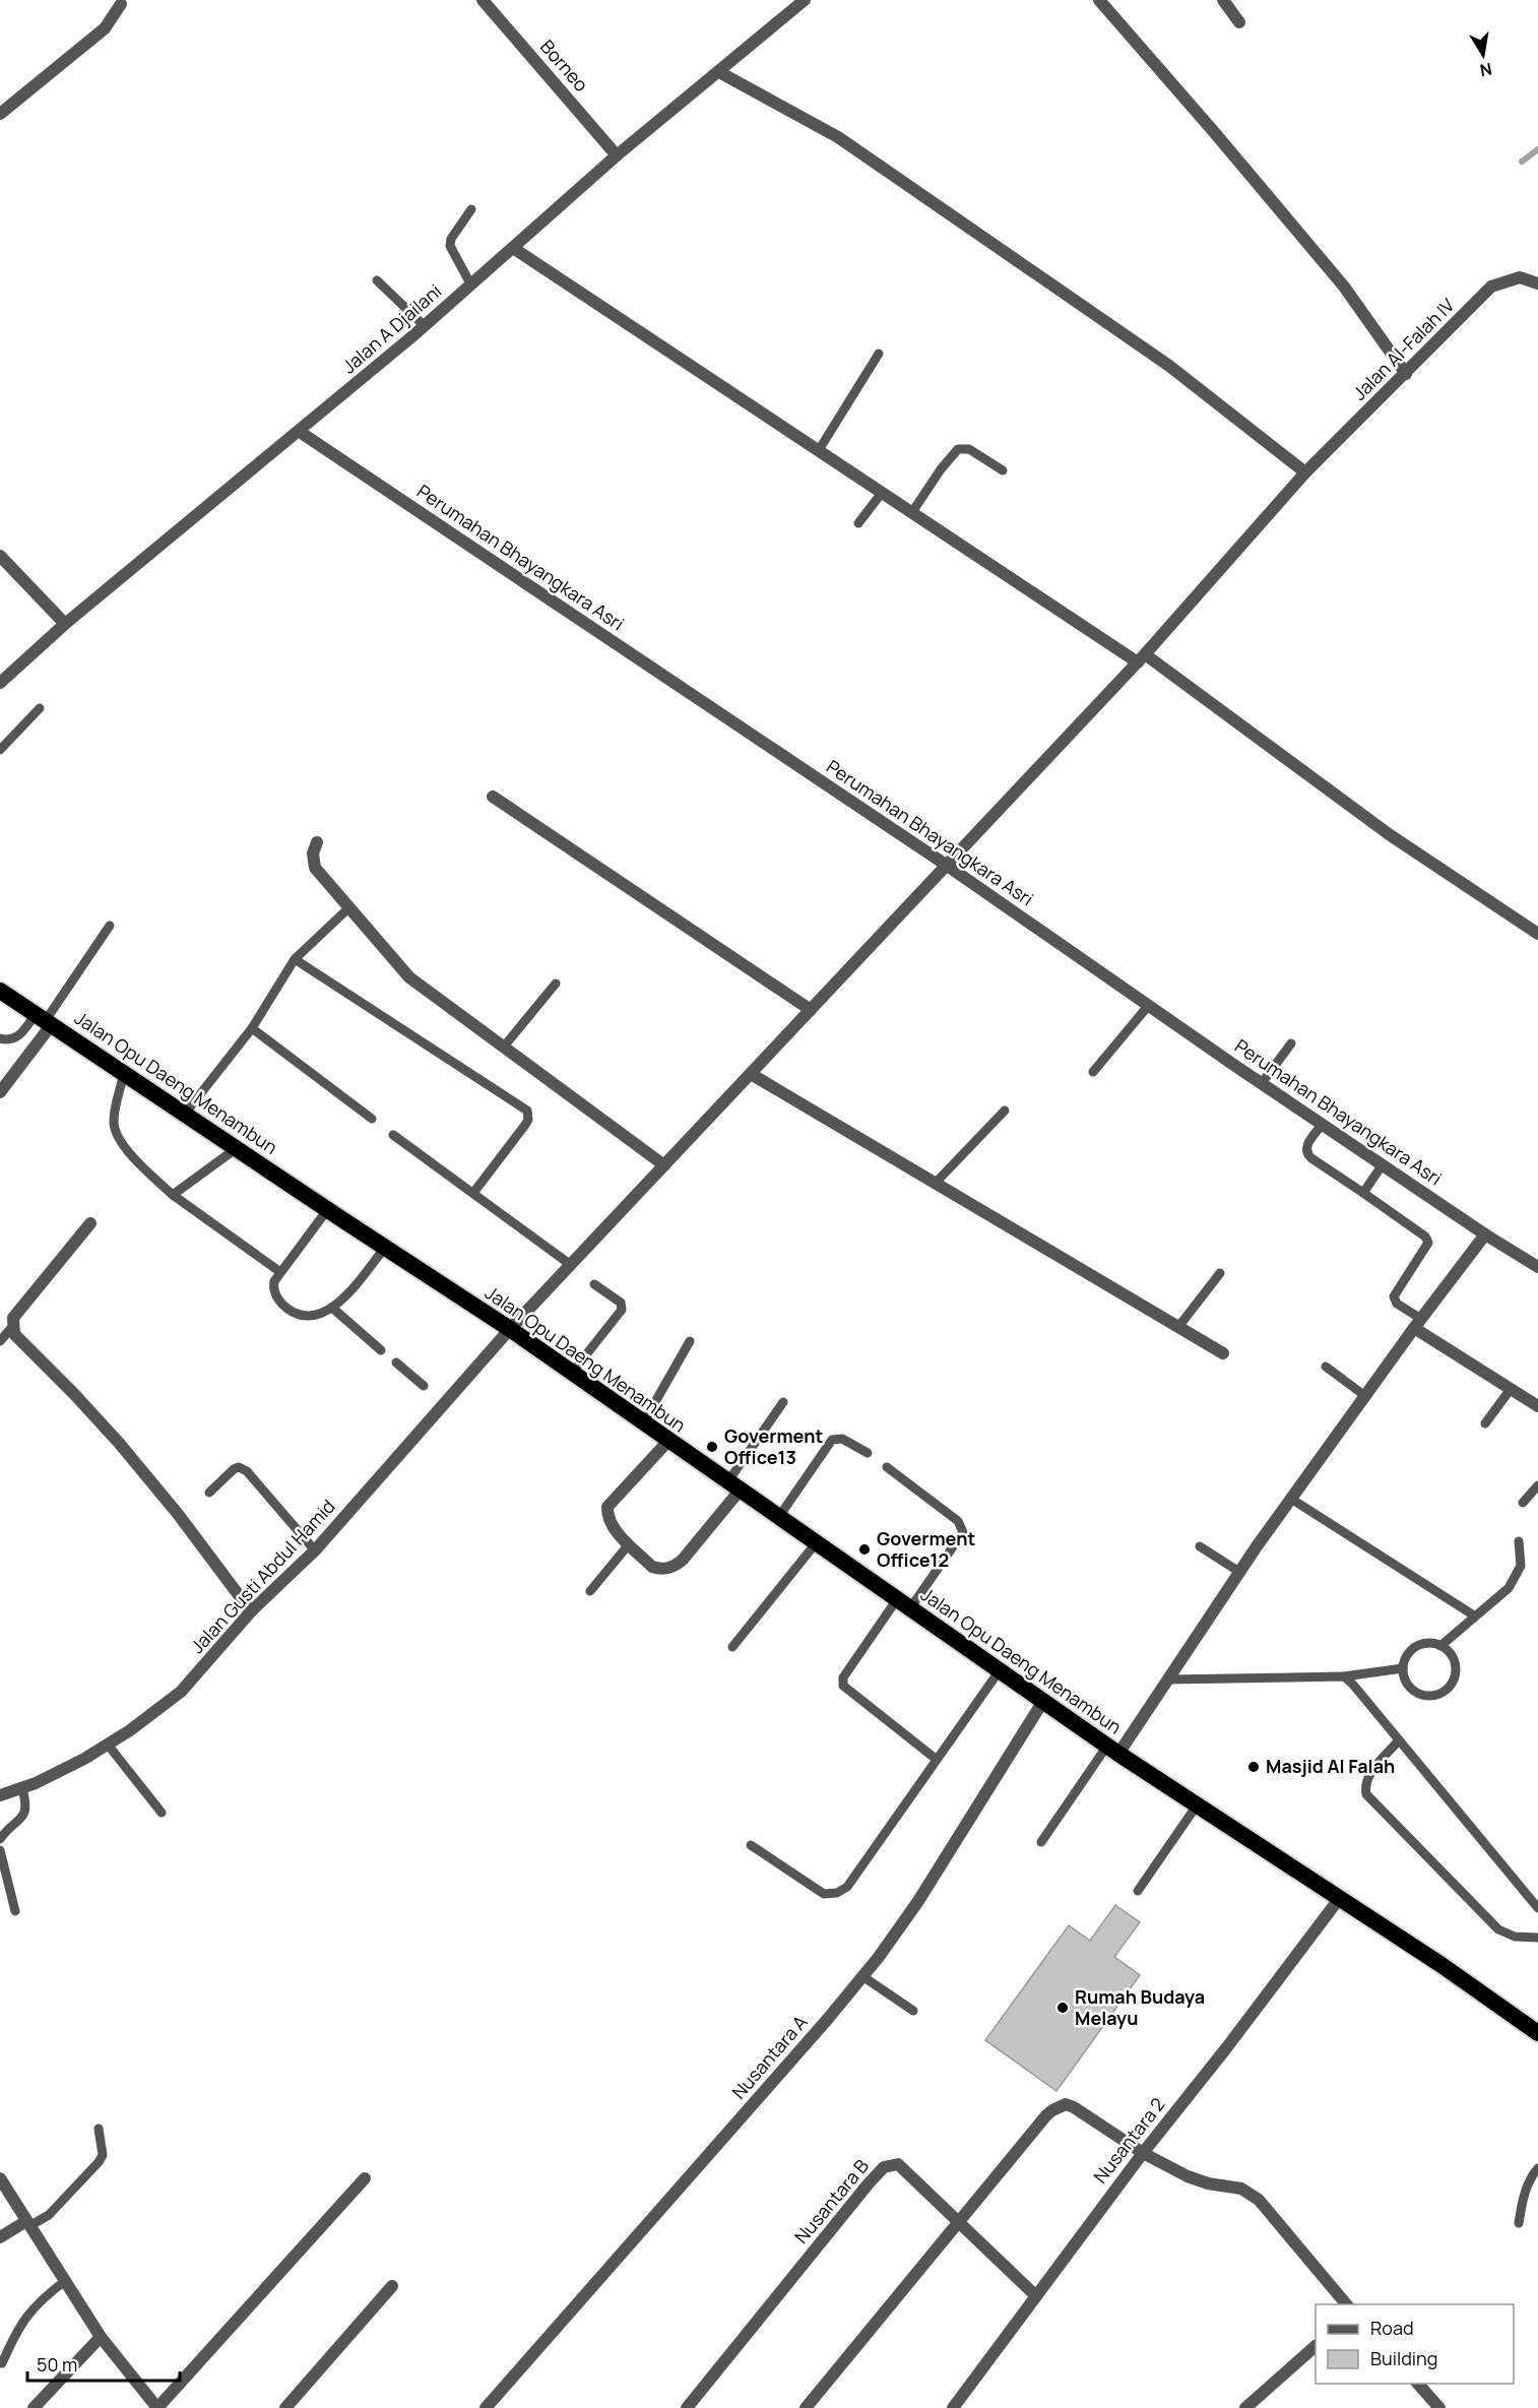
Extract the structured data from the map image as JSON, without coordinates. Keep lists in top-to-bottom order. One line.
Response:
{"streets":{"highway":["Jalan Opu Daeng Menambun"],"street":["Borneo","Jalan A Djailani","Jalan Al-Falah IV","Perumahan Bhayangkara Asri","Jalan Gusti Abdul Hamid","Nusantara A","Nusantara 2","Nusantara B"]},"crossings":[["Borneo","Jalan A Djailani"],["Jalan A Djailani","Perumahan Bhayangkara Asri"],["Jalan Al-Falah IV","Perumahan Bhayangkara Asri"],["Jalan Al-Falah IV","Jalan Gusti Abdul Hamid"],["Perumahan Bhayangkara Asri","Jalan Gusti Abdul Hamid"],["Jalan Opu Daeng Menambun","Jalan Gusti Abdul Hamid"],["Jalan Opu Daeng Menambun","Nusantara A"],["Jalan Opu Daeng Menambun","Nusantara 2"]],"places":["Goverment Office13","Goverment Office12","Masjid Al Falah","Rumah Budaya Melayu"],"legend":["Road","Building"],"scale_bar":"50 m","north":"bottom"}
